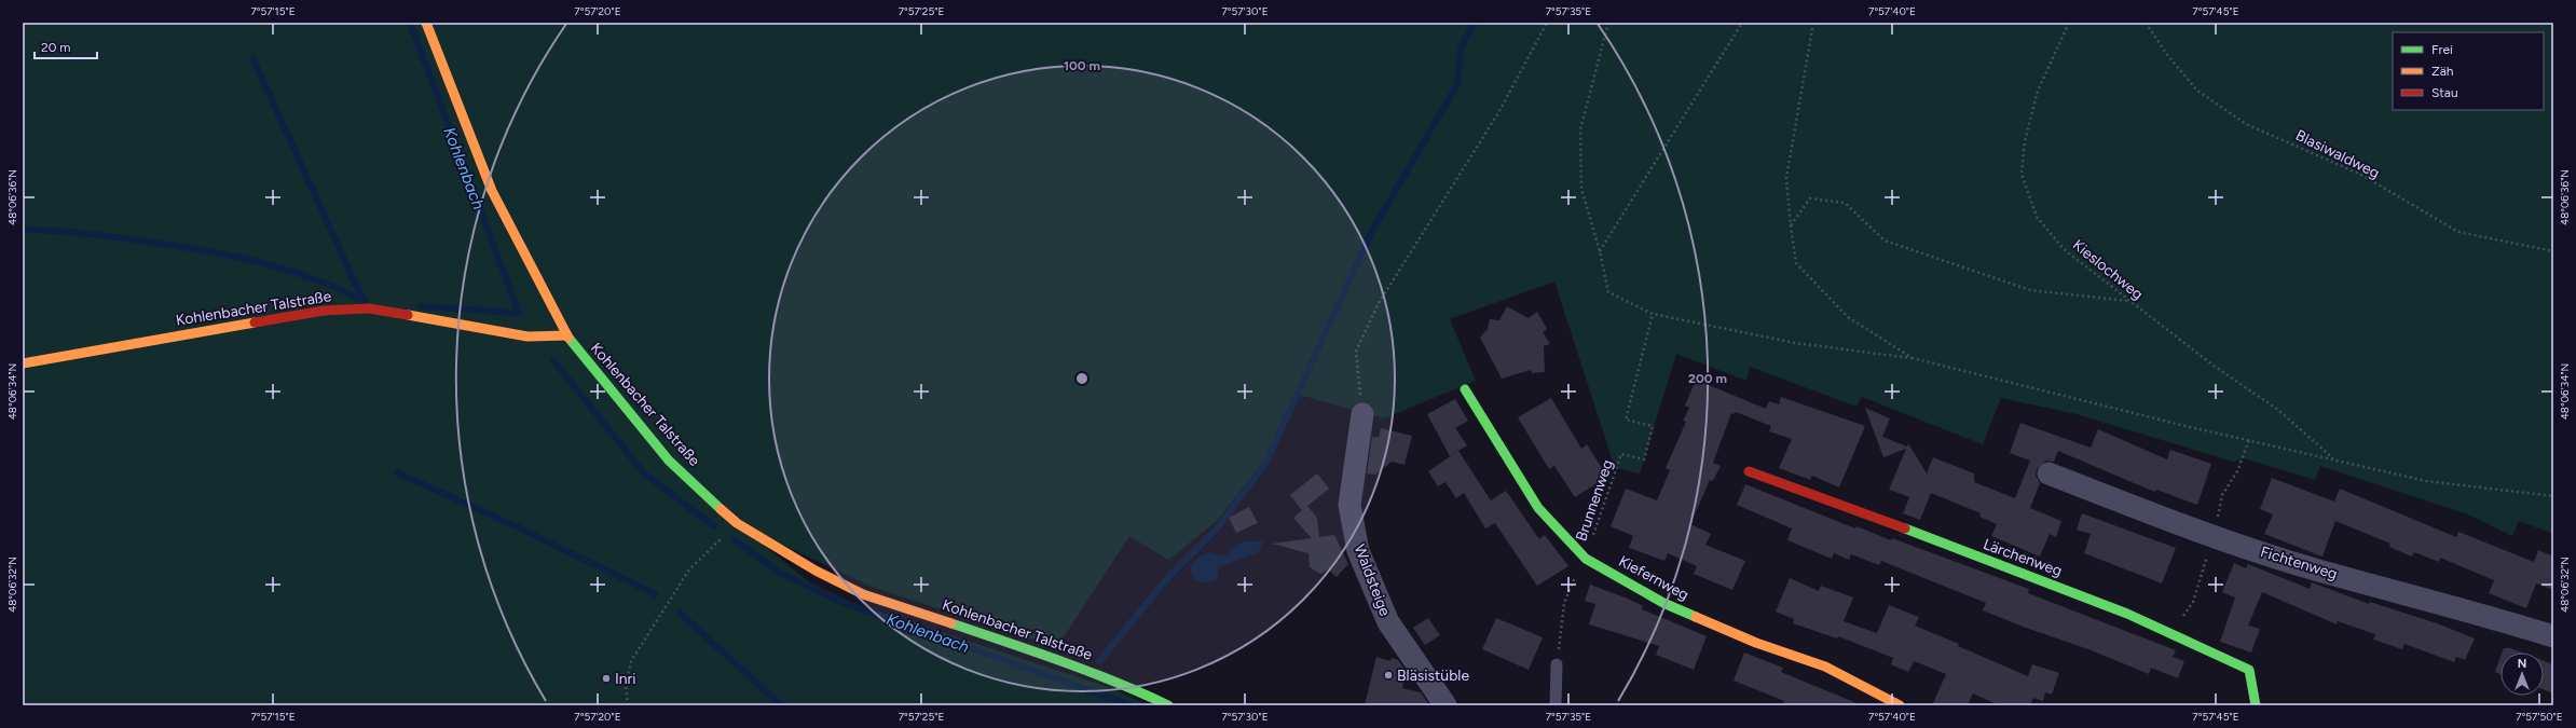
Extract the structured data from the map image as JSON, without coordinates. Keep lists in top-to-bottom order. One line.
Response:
{"streets":{"street":["Kohlenbacher Talstraße","Lärchenweg","Fichtenweg","Kiefernweg","Waldsteige"],"path":["Blasiwaldweg","Kieslochweg","Brunnenweg"]},"crossings":[["Brunnenweg","Kiefernweg"]],"water":["Kohlenbach"],"places":["Bläsistüble","Inri"],"legend":["Frei","Zäh","Stau"],"scale_bar":"20 m","north":"top","coordinates":["7°57'15\"E","7°57'20\"E","7°57'25\"E","7°57'30\"E","7°57'35\"E","7°57'40\"E","7°57'45\"E","48°06'36\"N","48°06'34\"N","48°06'32\"N","7°57'50\"E"],"rings":["100 m","200 m"]}
